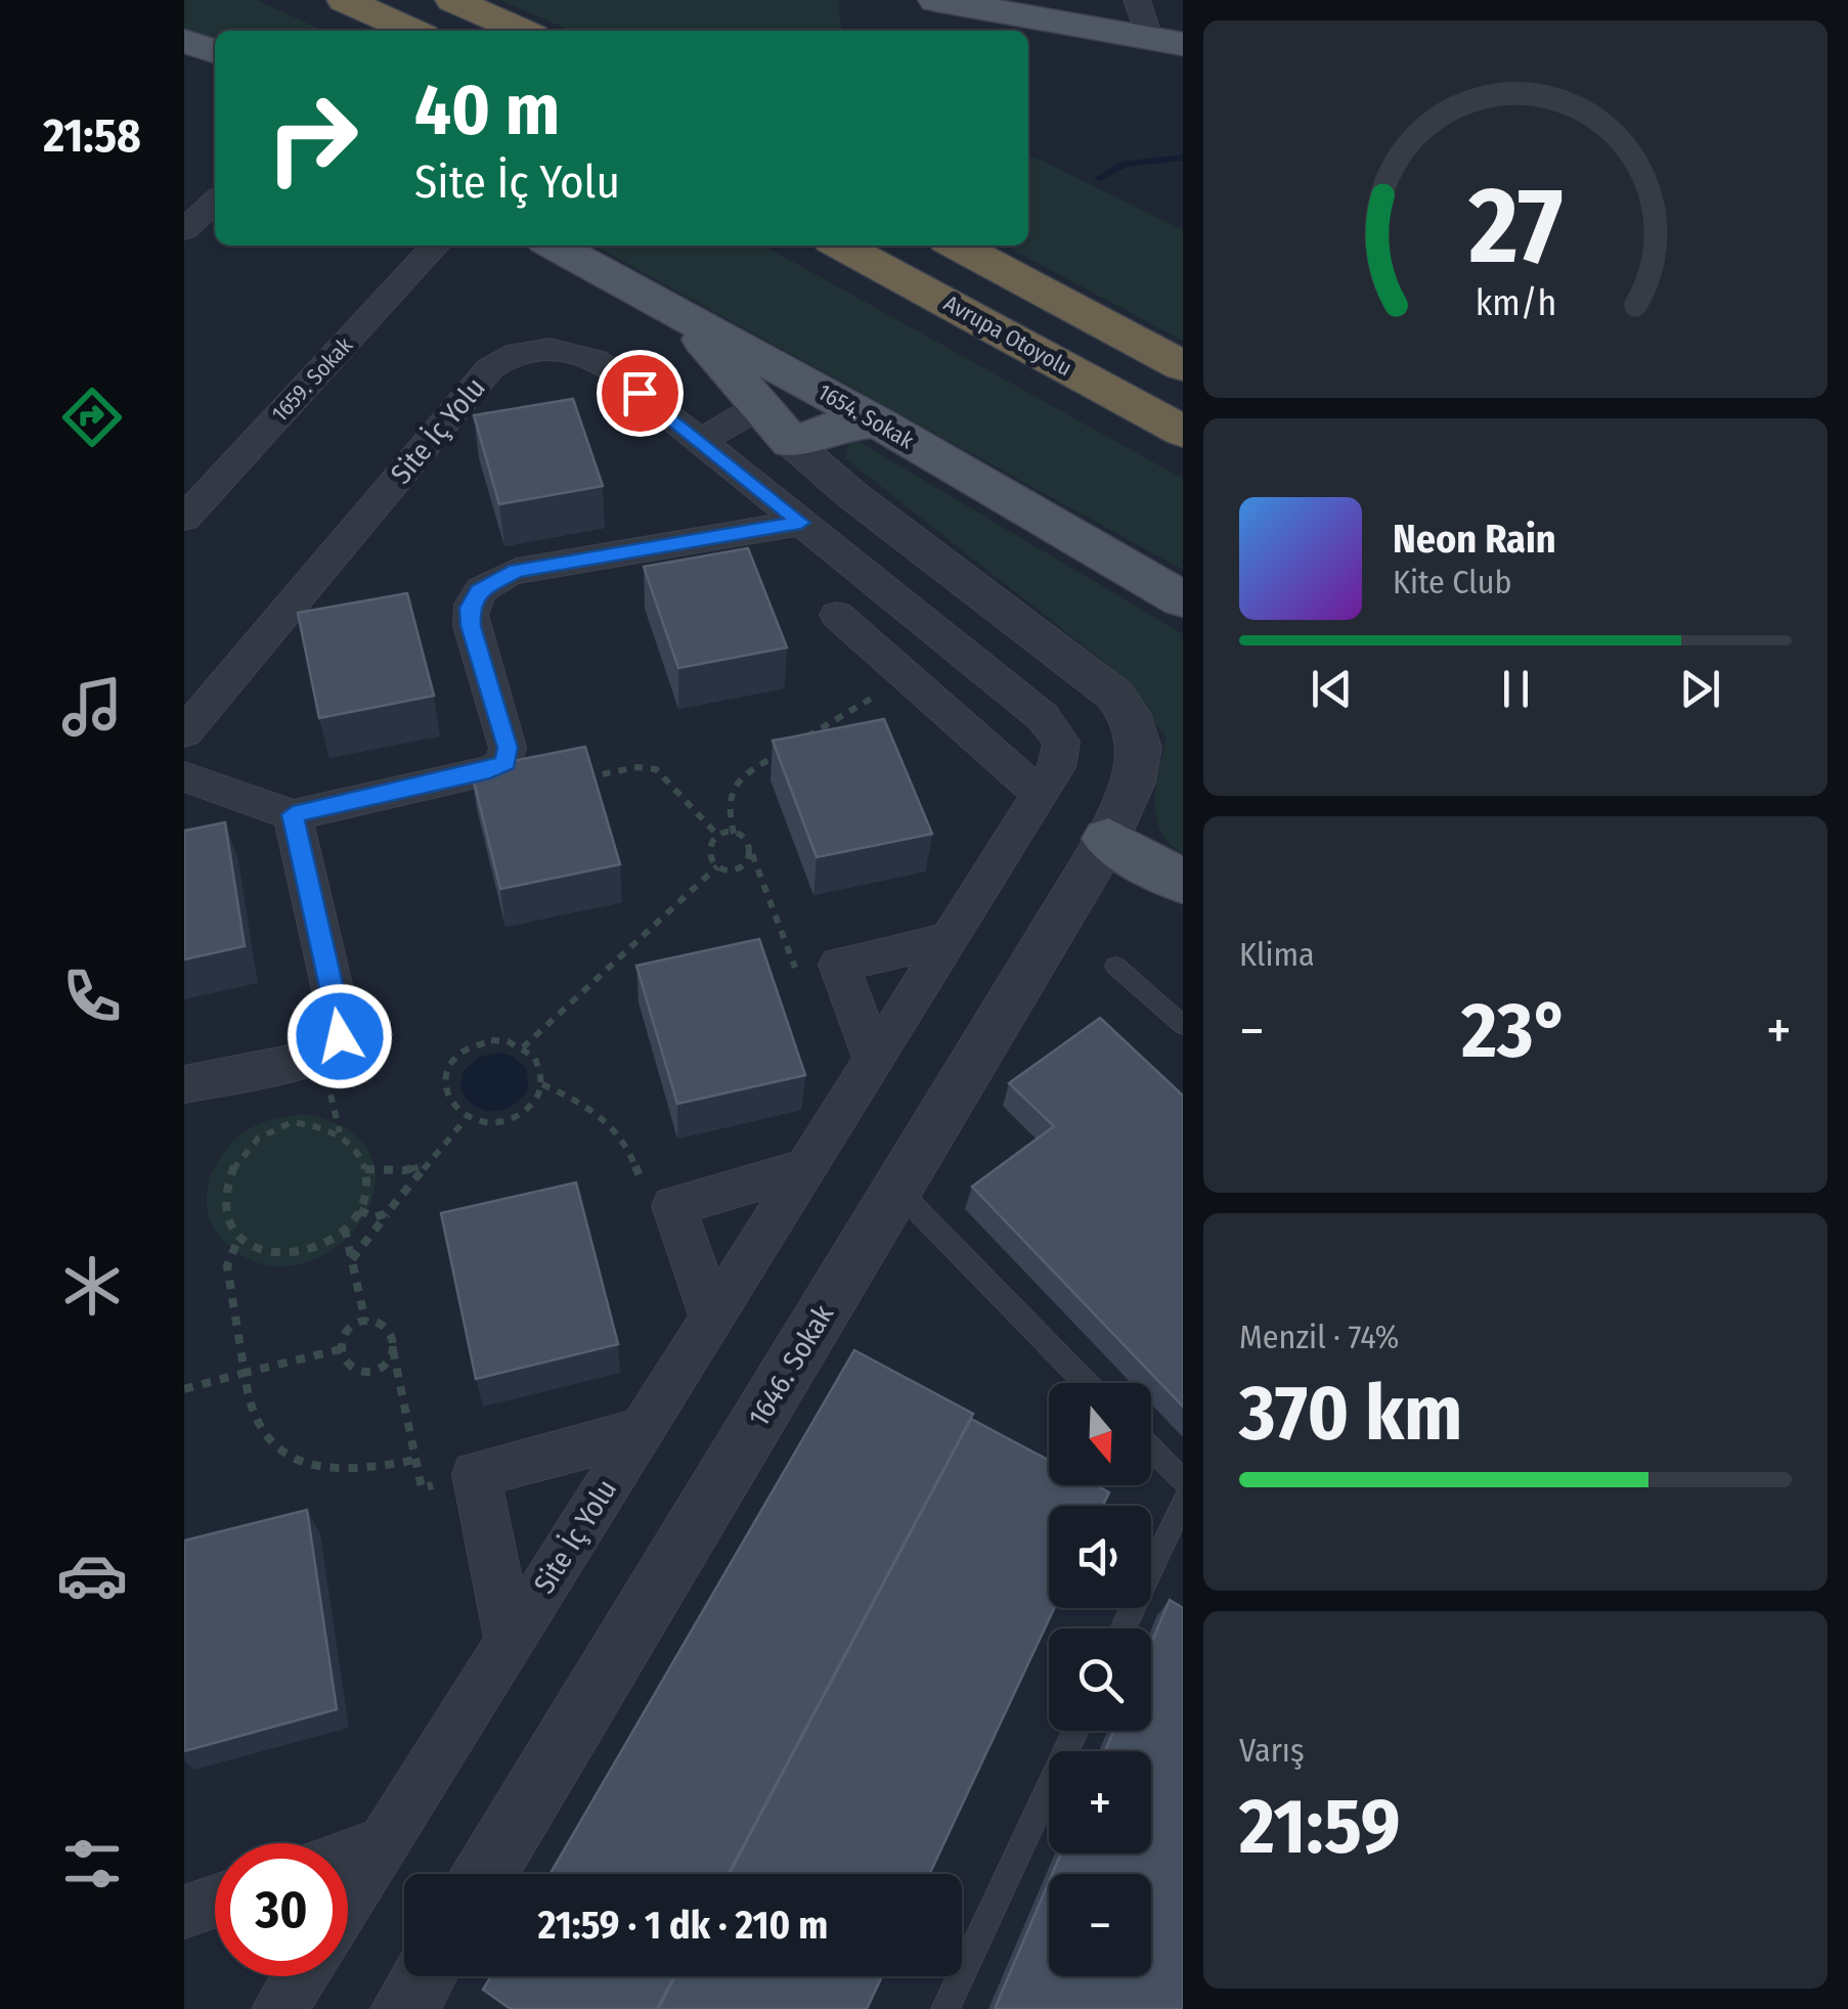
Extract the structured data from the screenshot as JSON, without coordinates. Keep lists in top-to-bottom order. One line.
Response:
{"streets":{"highway":["Avrupa Otoyolu"],"main road":["1654. Sokak"],"street":["1659. Sokak","Site İç Yolu","1646. Sokak"]},"north":"bottom","page":{"tabs":"21:58","turn":["40 m","Site İç Yolu"],"song":["Neon Rain","Kite Club"],"tile":["Klima",["Menzil · 74%","370 km"],["Varış","21:59"]],"heat":["−","23°","+"],"map_buttons":["+","−"],"limit":"30","trip":"21:59 · 1 dk · 210 m","gauge":["27","km/h"]}}
